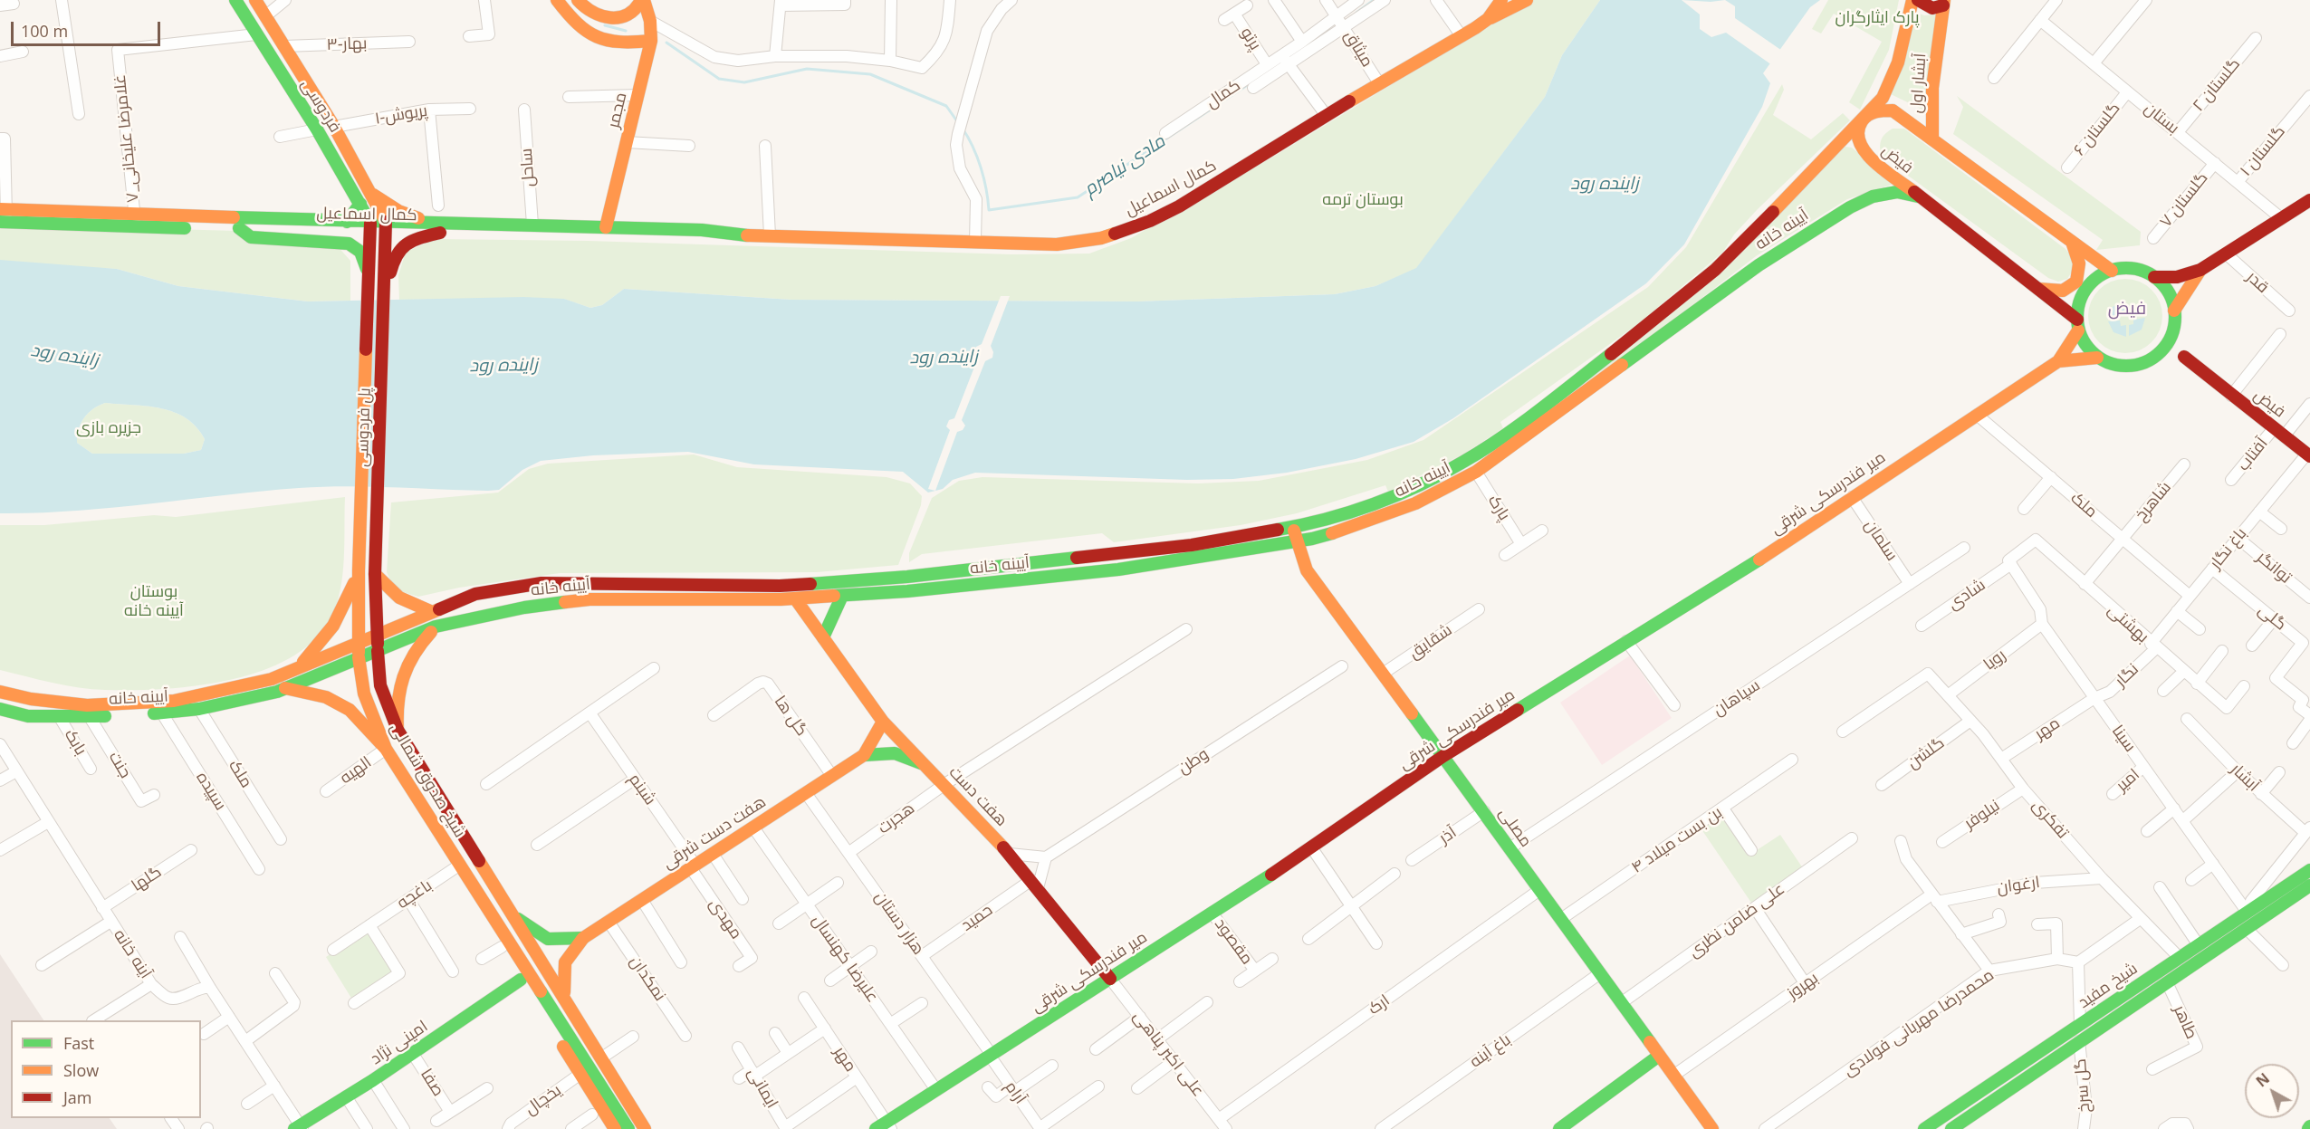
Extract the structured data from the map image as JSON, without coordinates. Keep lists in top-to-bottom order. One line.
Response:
{"streets":{"main road":["آبشار اول","فردوسی","مجمر","فیض","کمال اسماعیل","آیینه خانه","پل فردوسی","میر فندرسکی شرقی","شیخ صدوق شمالی","هفت دست","مصلی","هفت دست شرقی","شیخ مفید","امینی نژاد"],"street":["پرتو","۳-بهار","میثاق","گلستان ۲","کمال","۱-پریوش","بستان","گلستان ۶","۷_غلامرضا علیخانی","گلستان ۱","ساحل","گلستان ۷","قدر","آفتاب","شاهرخ","ملک","پارک","سلمان","باغ نگار","توانگر","شادی","گلی","بهشتی","شقایق","رویا","نگار","سپاهان","گل ها","مهر","سینا","بابک","گلشن","وطن","جنت","الهیه","آبشار","امیر","شبنم","سپیده","نیلوفر","هجرت","تفکری","آذر","بن بست میلاد ۴","گلها","ارغوان","باغچه","حمید","مهدی","علی ضامن نظری","هزار دستان","مقصود","آینه خانه","علیرضا کهنسال","نمکدان","بهروز","ارک","طاهر","محمدرضا مهربانی فولادی","باغ آینه","علی اکبر پناهی","صفا","گل سرخ","ایمانی","آرام","یخچال"]},"crossings":[["پرتو","کمال"],["۳-بهار","فردوسی"],["میثاق","کمال"],["میثاق","کمال اسماعیل"],["آبشار اول","فیض"],["آبشار اول","آیینه خانه"],["گلستان ۲","بستان"],["فردوسی","۱-پریوش"],["فردوسی","۷_غلامرضا علیخانی"],["فردوسی","کمال اسماعیل"],["فردوسی","پل فردوسی"],["مجمر","کمال اسماعیل"],["بستان","گلستان ۶"],["بستان","گلستان ۱"],["بستان","گلستان ۷"],["۷_غلامرضا علیخانی","کمال اسماعیل"],["فیض","آیینه خانه"],["فیض","آفتاب"],["فیض","باغ نگار"],["ساحل","کمال اسماعیل"],["کمال اسماعیل","پل فردوسی"],["آیینه خانه","پل فردوسی"],["آیینه خانه","ملک"],["آیینه خانه","پارک"],["آیینه خانه","بابک"],["آیینه خانه","جنت"],["آیینه خانه","شیخ صدوق شمالی"],["آیینه خانه","سپیده"],["آیینه خانه","هفت دست"],["آیینه خانه","مصلی"],["پل فردوسی","شیخ صدوق شمالی"],["میر فندرسکی شرقی","ملک"],["میر فندرسکی شرقی","سلمان"],["میر فندرسکی شرقی","مهر"],["میر فندرسکی شرقی","هفت دست"],["میر فندرسکی شرقی","مصلی"],["میر فندرسکی شرقی","هزار دستان"],["میر فندرسکی شرقی","مقصود"],["میر فندرسکی شرقی","علیرضا کهنسال"],["میر فندرسکی شرقی","علی اکبر پناهی"],["میر فندرسکی شرقی","آرام"],["شاهرخ","ملک"],["شاهرخ","بهشتی"],["ملک","باغ نگار"],["سلمان","سپاهان"],["باغ نگار","توانگر"],["باغ نگار","گلی"],["باغ نگار","بهشتی"],["باغ نگار","نگار"],["شادی","بهشتی"],["شادی","سینا"],["بهشتی","نگار"],["بهشتی","سینا"],["شقایق","مصلی"],["رویا","سینا"],["رویا","تفکری"],["نگار","مهر"],["نگار","سینا"],["سپاهان","مصلی"],["گل ها","هفت دست شرقی"],["مهر","سینا"],["مهر","تفکری"],["سینا","امیر"],["سینا","شیخ مفید"],["گلشن","تفکری"],["الهیه","شیخ صدوق شمالی"],["شیخ صدوق شمالی","باغچه"],["شیخ صدوق شمالی","امینی نژاد"],["شیخ صدوق شمالی","یخچال"],["شبنم","هفت دست شرقی"],["شبنم","مهدی"],["هفت دست","هجرت"],["هفت دست","حمید"],["هفت دست","علی اکبر پناهی"],["نیلوفر","تفکری"],["هجرت","هزار دستان"],["تفکری","ارغوان"],["تفکری","شیخ مفید"],["مصلی","آذر"],["مصلی","بن بست میلاد ۴"],["مصلی","علی ضامن نظری"],["مصلی","بهروز"],["مصلی","ارک"],["مصلی","باغ آینه"],["هفت دست شرقی","مهدی"],["هفت دست شرقی","هزار دستان"],["هفت دست شرقی","علیرضا کهنسال"],["هفت دست شرقی","نمکدان"],["گلها","آینه خانه"],["ارغوان","بهروز"],["حمید","هزار دستان"],["هزار دستان","آرام"],["شیخ مفید","طاهر"],["شیخ مفید","گل سرخ"],["ارک","علی اکبر پناهی"],["امینی نژاد","صفا"]],"districts":["فیض"],"water":["مادی نیاصرم","زاینده رود"],"parks":["پارک ایثارگران","بوستان ترمه","جزیره بازی","بوستان آیینه خانه"],"legend":["Fast","Slow","Jam"],"scale_bar":"100 m","north":"top left"}
